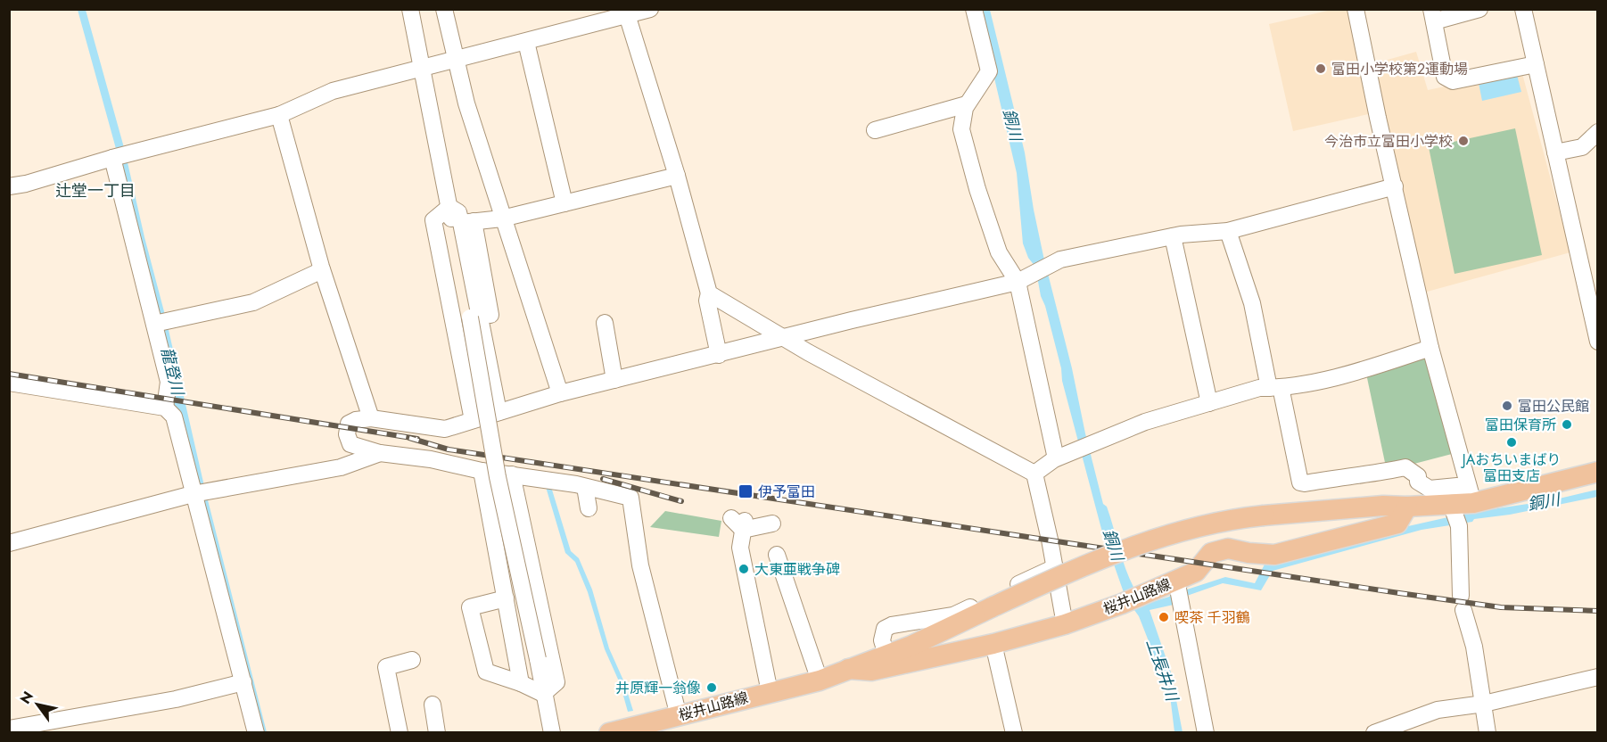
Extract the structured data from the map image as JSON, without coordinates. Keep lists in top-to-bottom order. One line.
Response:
{"streets":{"main road":["桜井山路線"]},"districts":["辻堂一丁目"],"water":["銅川","龍登川","上長井川"],"places":{"other":["富田小学校第2運動場","今治市立富田小学校","富田公民館","富田保育所","JAおちいまばり 富田支店","大東亜戦争碑","喫茶 千羽鶴","井原輝一翁像"],"transit":["伊予富田"]},"north":"top left"}
